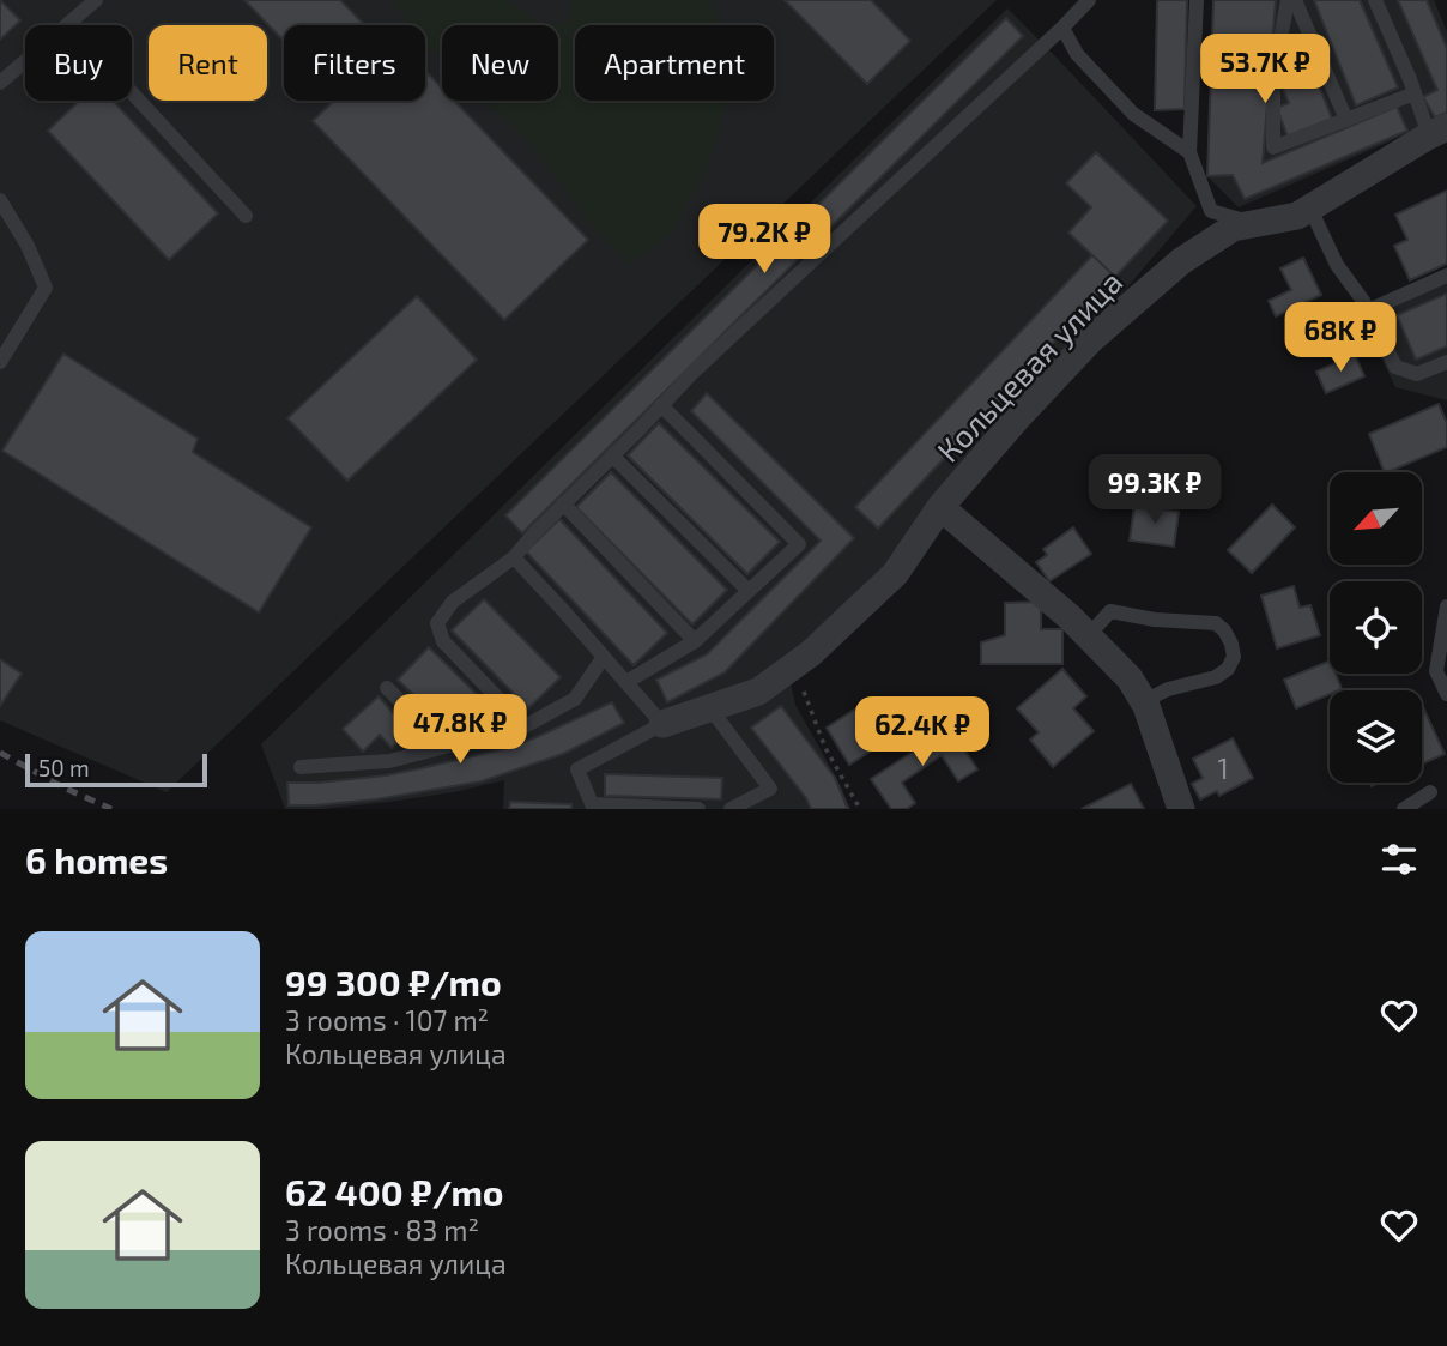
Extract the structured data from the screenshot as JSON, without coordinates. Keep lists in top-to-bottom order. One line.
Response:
{"streets":{"street":["Кольцевая улица"]},"house_numbers":["1"],"scale_bar":"50 m","north":"bottom left","page":{"chip":["Buy","Rent","Filters","New","Apartment"],"price":["53.7K ₽","79.2K ₽","68K ₽","99.3K ₽","47.8K ₽","62.4K ₽"],"scale":"50 m","heading":"6 homes","list":[{"name":"99 300 ₽/mo","note":"3 rooms · 107 m² · Кольцевая улица"},{"name":"62 400 ₽/mo","note":"3 rooms · 83 m² · Кольцевая улица"}]}}
